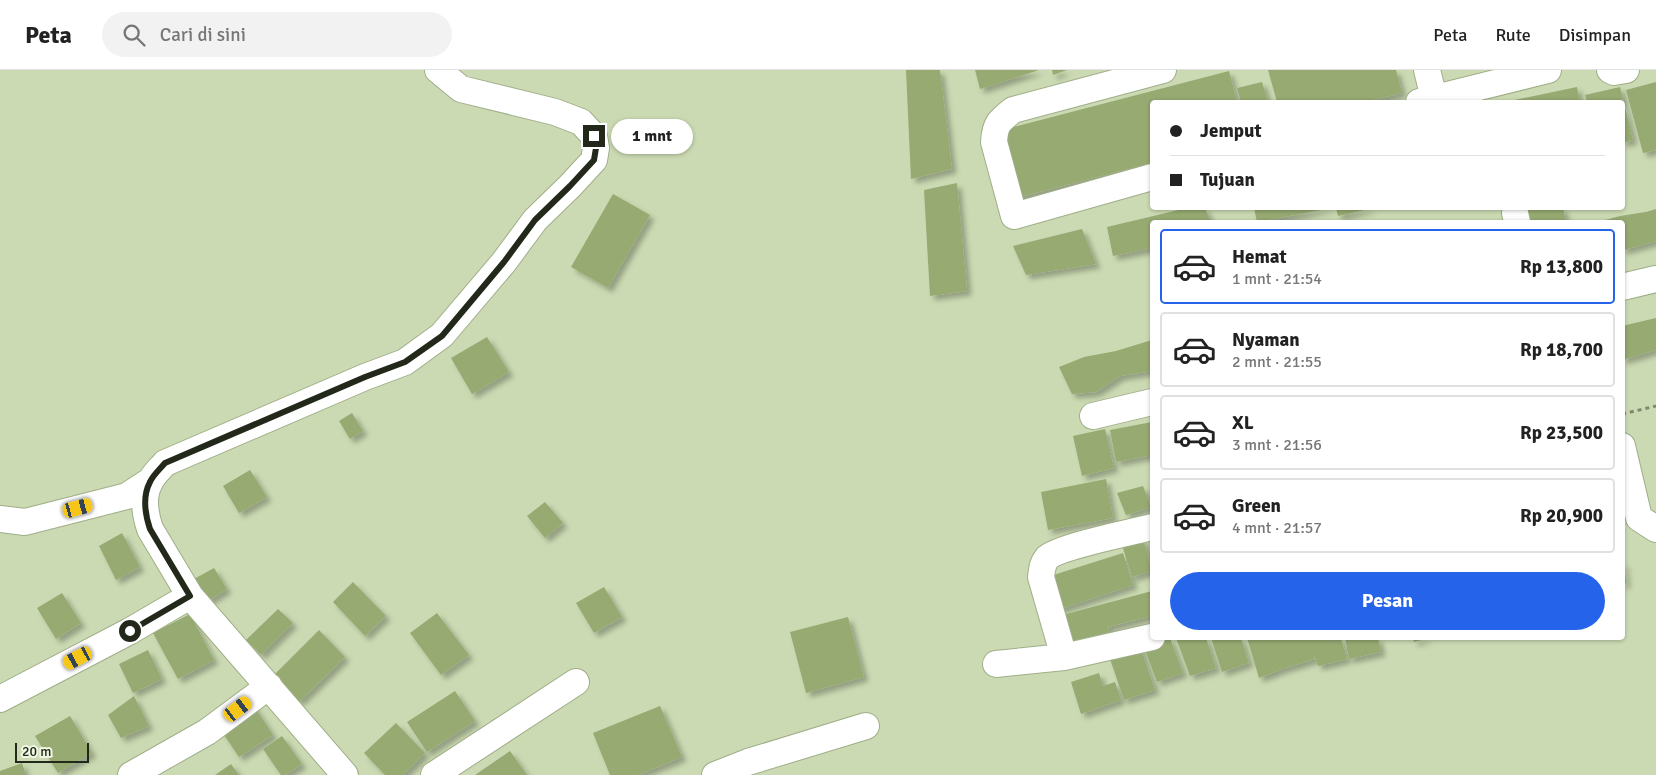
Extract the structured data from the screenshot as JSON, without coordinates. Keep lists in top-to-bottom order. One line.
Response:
{"scale_bar":"20 m","page":{"header":"Peta","search":"Cari di sini","nav":["Peta","Rute","Disimpan"],"banner":["Jemput","Tujuan"],"bubble":"1 mnt","list":[{"name":"Hemat","note":"1 mnt · 21:54","value":"Rp 13,800"},{"name":"Nyaman","note":"2 mnt · 21:55","value":"Rp 18,700"},{"name":"XL","note":"3 mnt · 21:56","value":"Rp 23,500"},{"name":"Green","note":"4 mnt · 21:57","value":"Rp 20,900"}],"buttons":"Pesan","scale":"20 m"}}
